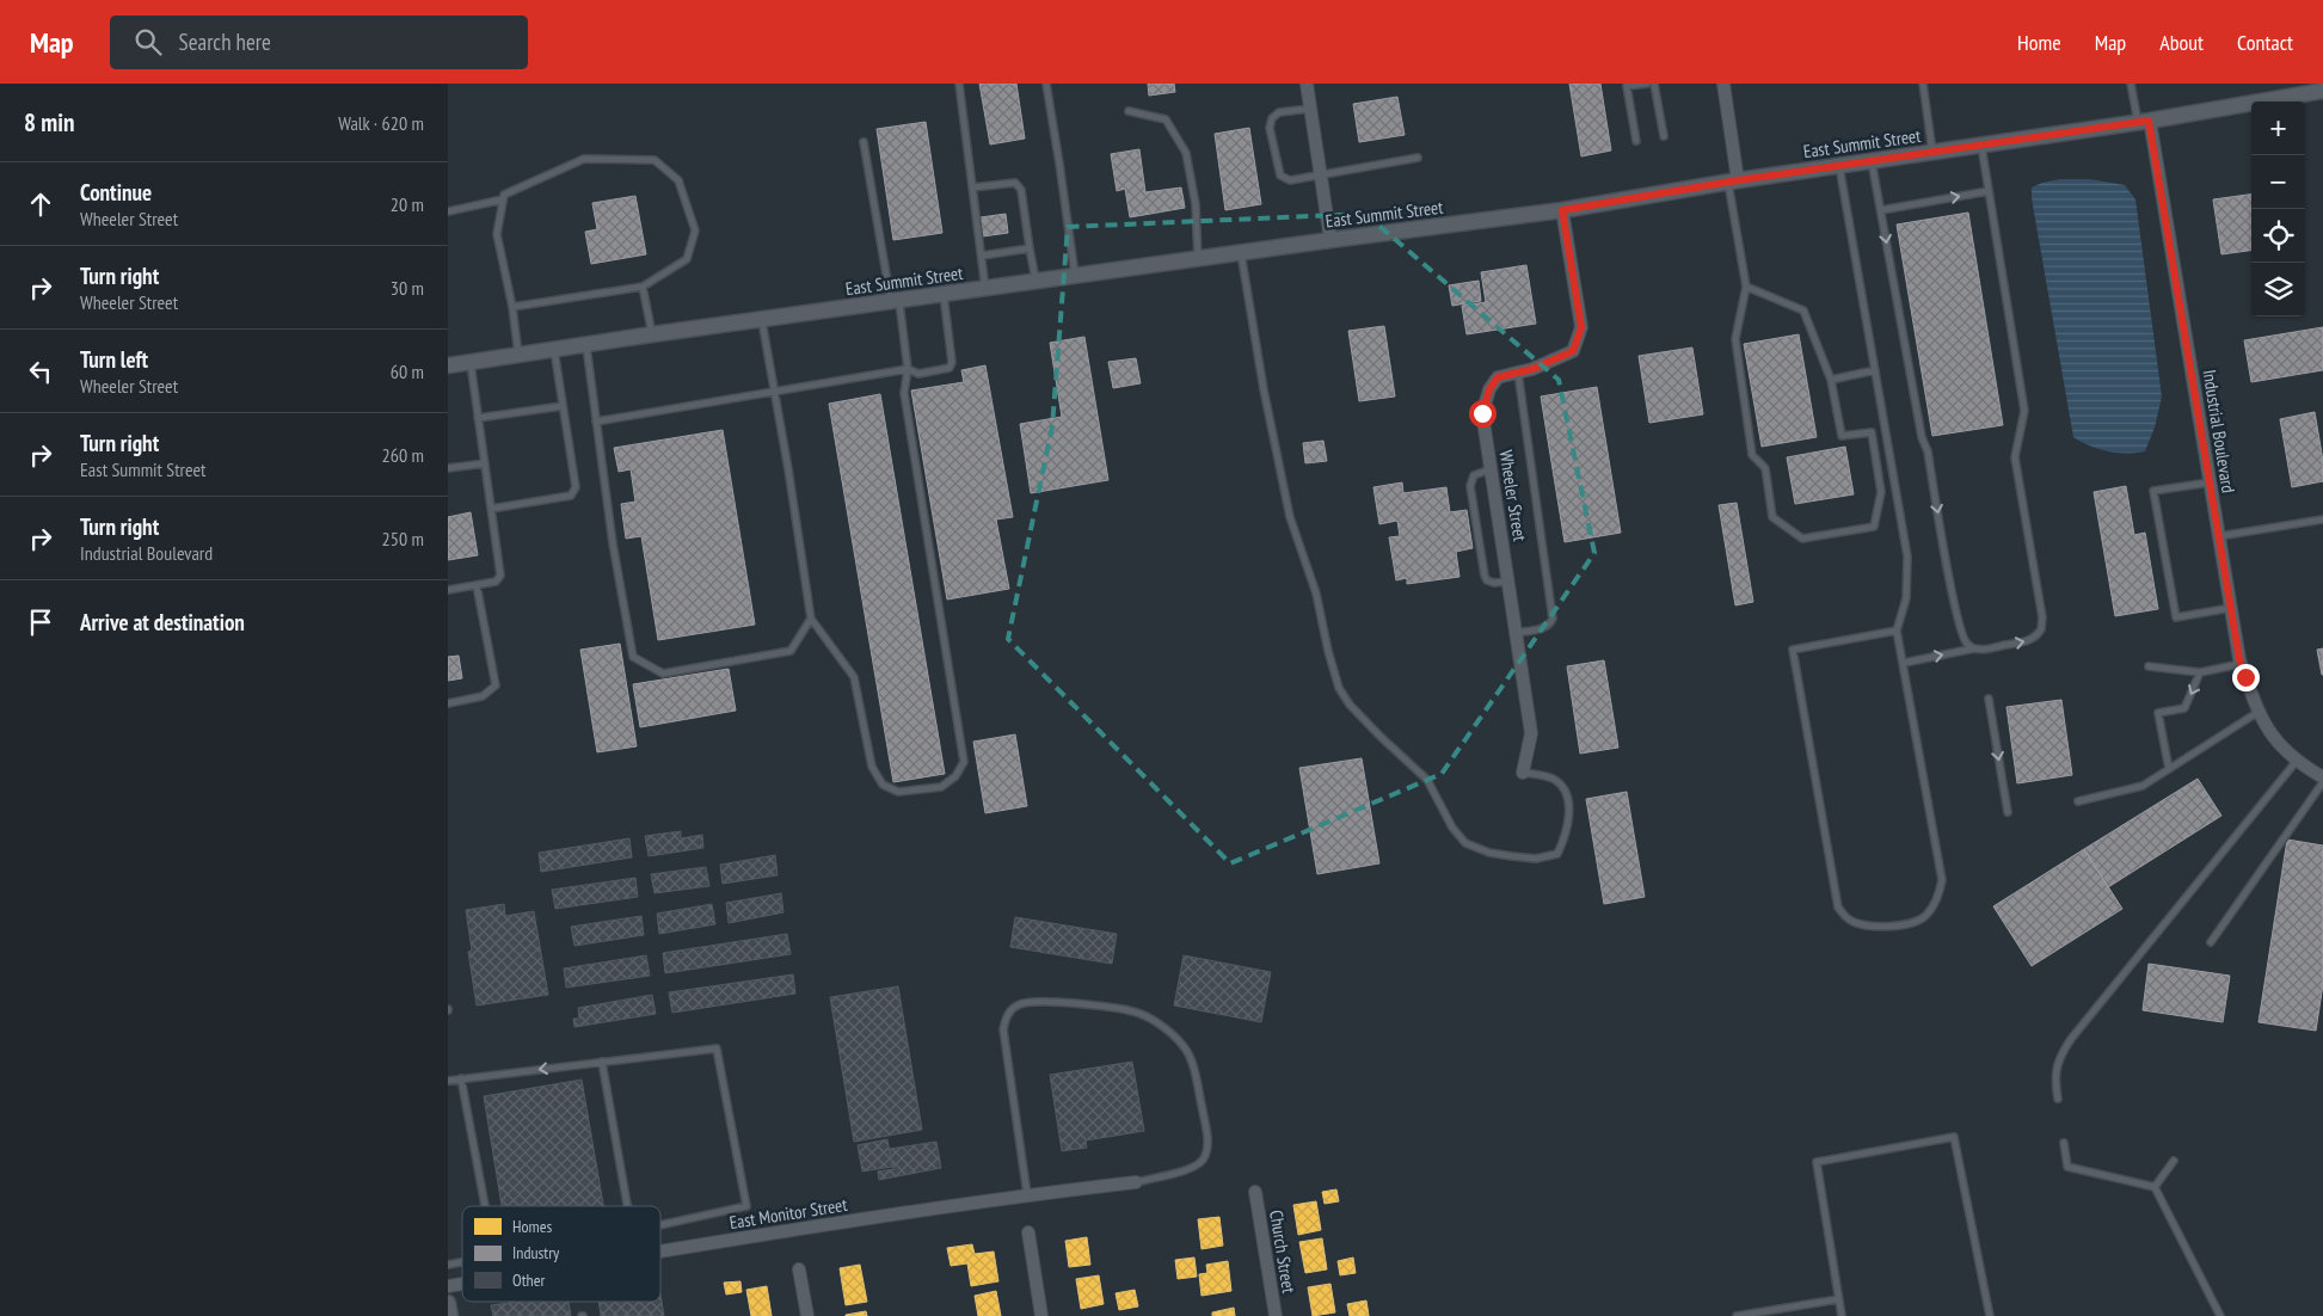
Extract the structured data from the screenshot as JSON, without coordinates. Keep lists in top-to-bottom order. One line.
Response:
{"streets":{"street":["East Summit Street","Industrial Boulevard","Wheeler Street","East Monitor Street","Church Street"]},"crossings":[["East Summit Street","Industrial Boulevard"],["East Summit Street","Wheeler Street"]],"legend":["Homes","Industry","Other"],"page":{"header":"Map","search":"Search here","nav":["Home","Map","About","Contact"],"heading":["8 min","Walk · 620 m"],"map_buttons":["+","−"],"list":[["Continue","Wheeler Street","20 m"],["Turn right","Wheeler Street","30 m"],["Turn left","Wheeler Street","60 m"],["Turn right","East Summit Street","260 m"],["Turn right","Industrial Boulevard","250 m"],"Arrive at destination"]}}
